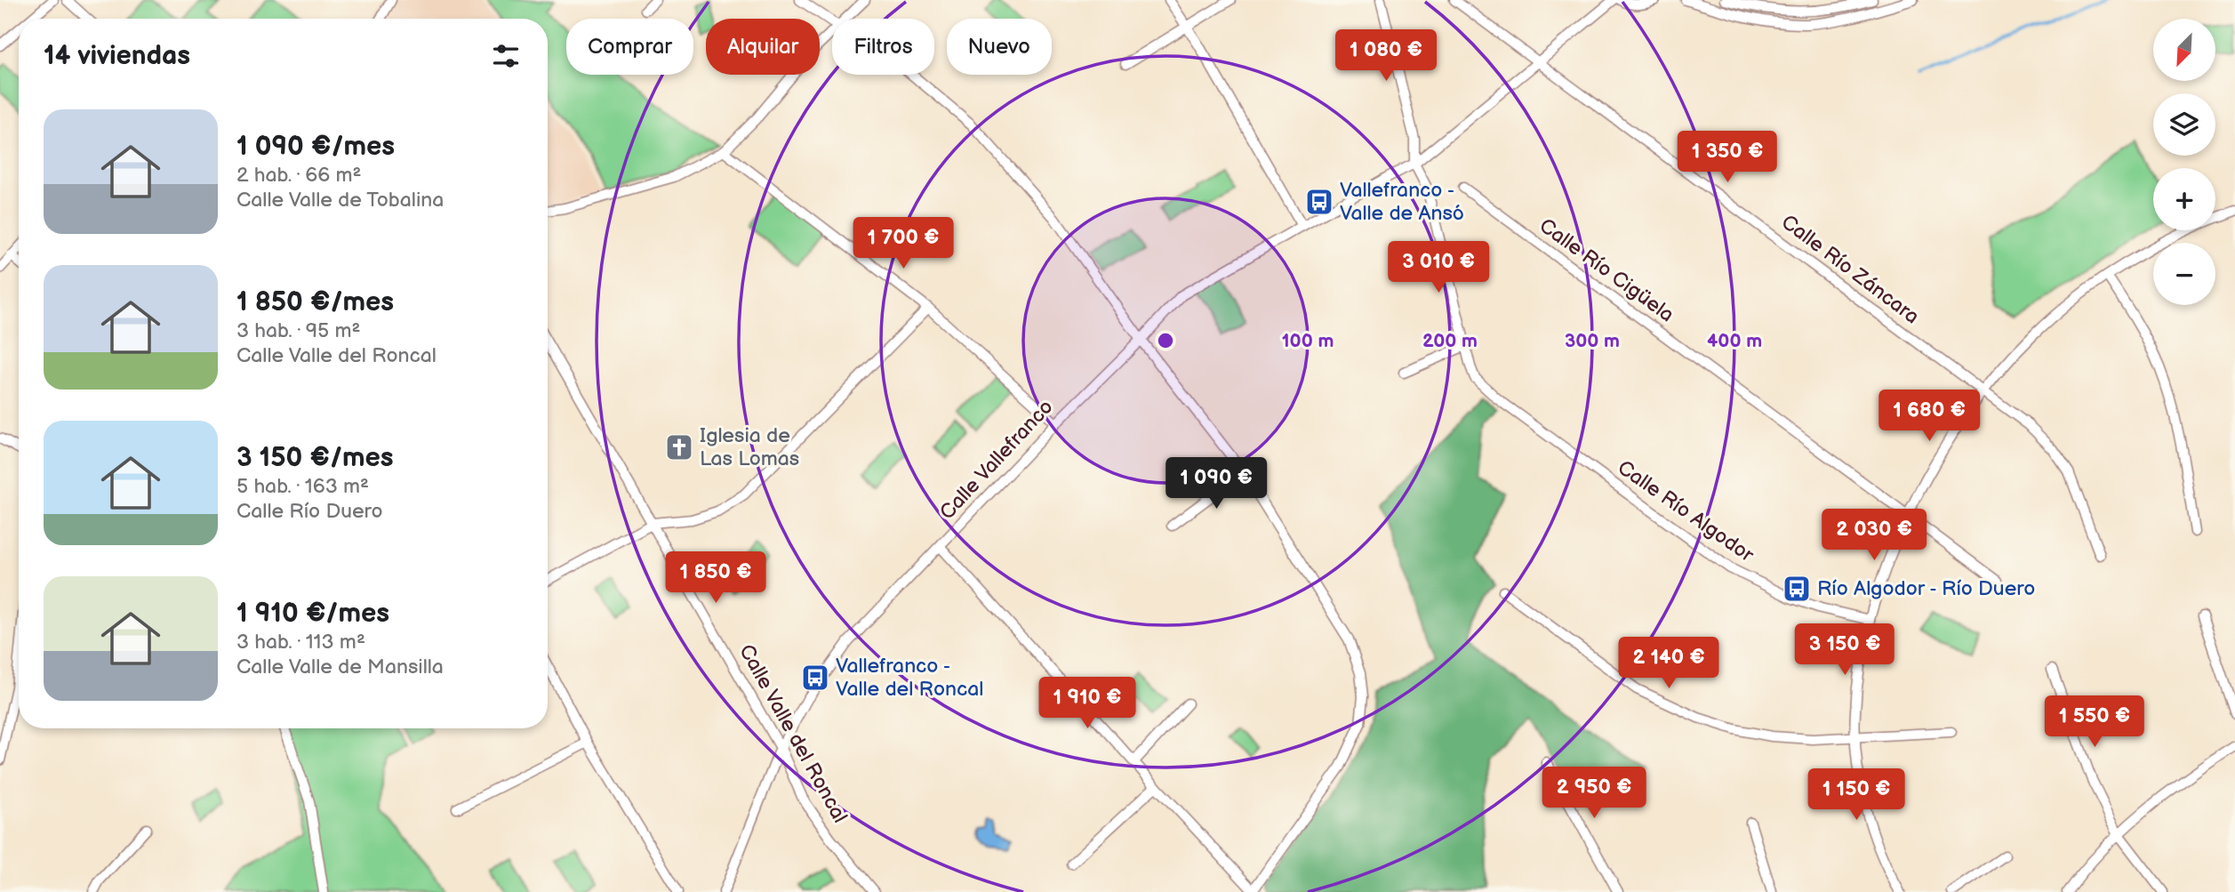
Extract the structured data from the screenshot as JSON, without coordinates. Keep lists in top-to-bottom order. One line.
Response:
{"streets":{"street":["Calle Río Záncara","Calle Río Cigüela","Calle Vallefranco","Calle Río Algodor","Calle Valle del Roncal"]},"crossings":[["Calle Río Záncara","Calle Vallefranco"],["Calle Vallefranco","Calle Río Algodor"],["Calle Vallefranco","Calle Valle del Roncal"]],"places":{"bus stop":["Vallefranco - Valle de Ansó","Río Algodor - Río Duero","Vallefranco - Valle del Roncal"],"church":["Iglesia de Las Lomas"]},"north":"bottom left","page":{"map_buttons":["+","−"],"chip":["Comprar","Alquilar","Filtros","Nuevo"],"heading":"14 viviendas","price":["1 080 €","1 350 €","1 700 €","3 010 €","1 680 €","1 090 €","2 030 €","1 850 €","3 150 €","2 140 €","1 910 €","1 550 €","2 950 €","1 150 €"],"list":[{"name":"1 090 €/mes","note":"2 hab. · 66 m² · Calle Valle de Tobalina"},{"name":"1 850 €/mes","note":"3 hab. · 95 m² · Calle Valle del Roncal"},{"name":"3 150 €/mes","note":"5 hab. · 163 m² · Calle Río Duero"},{"name":"1 910 €/mes","note":"3 hab. · 113 m² · Calle Valle de Mansilla"}]},"rings":["100 m","200 m","300 m","400 m"]}
